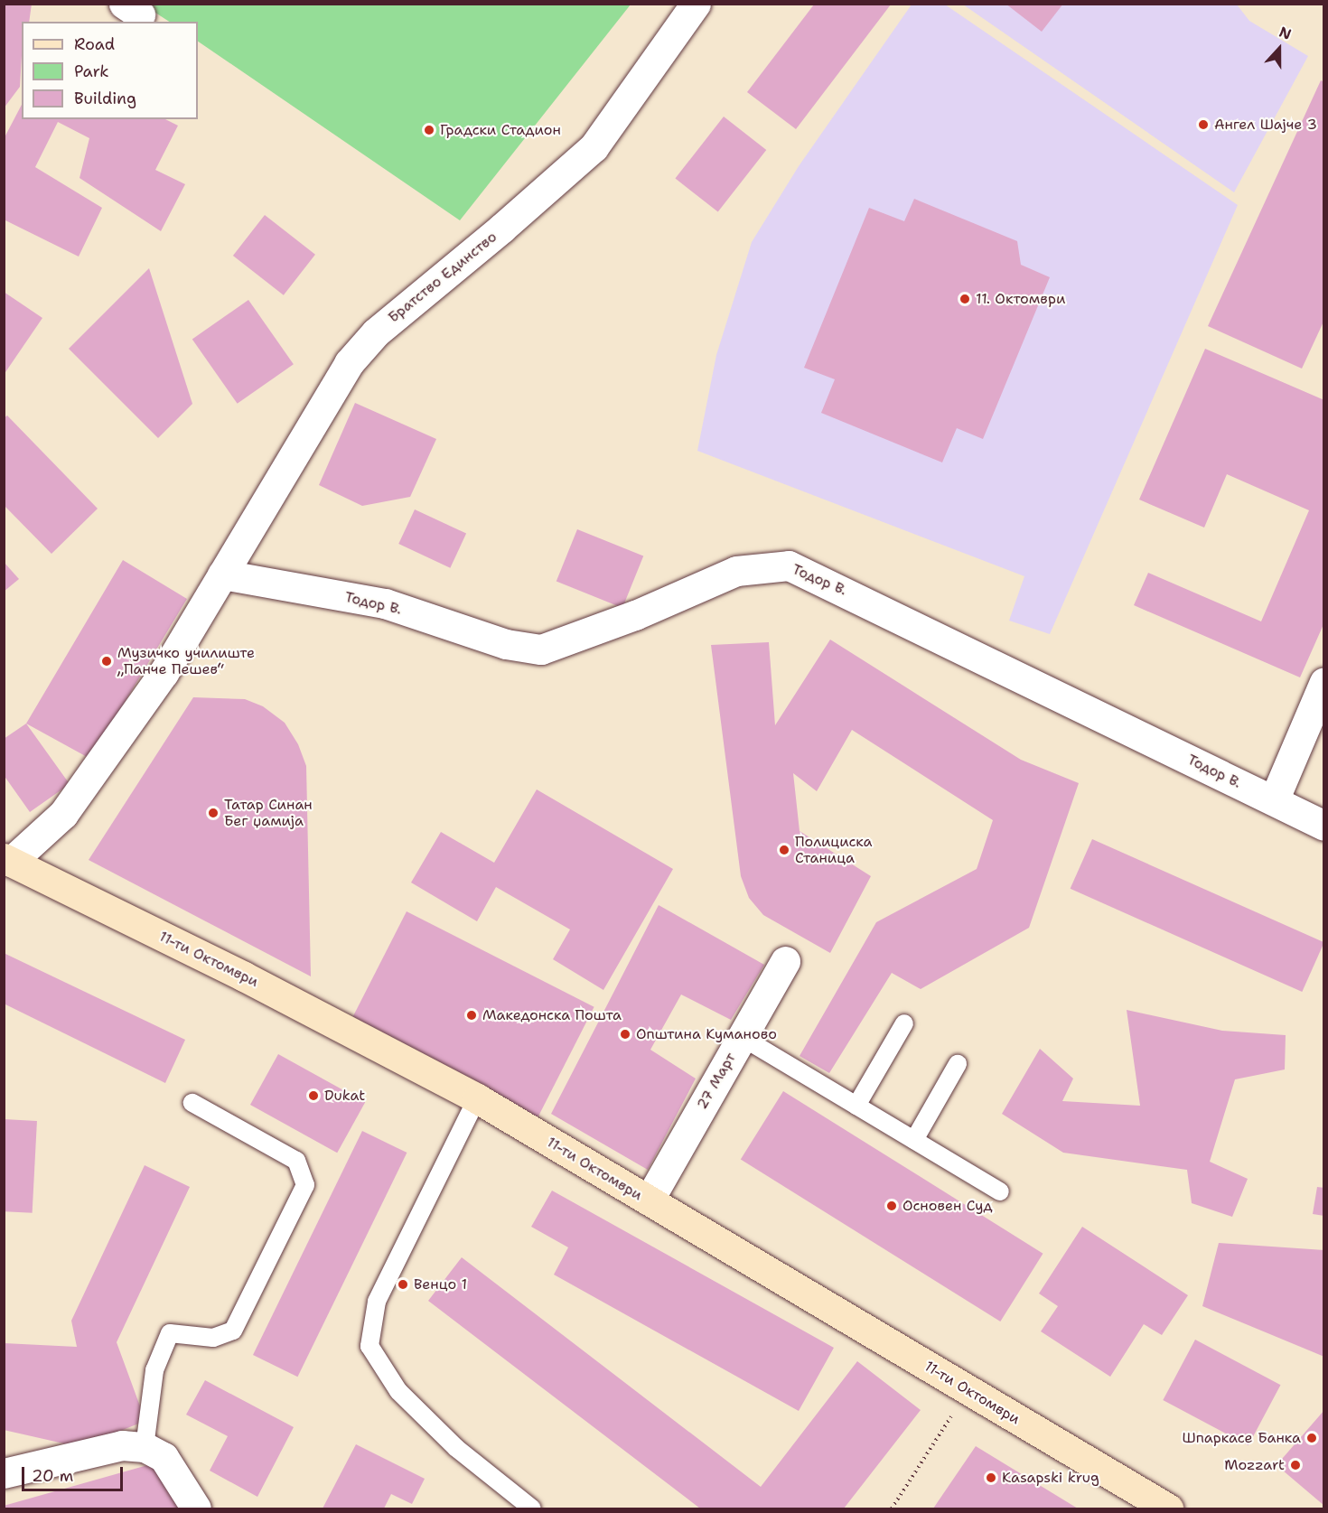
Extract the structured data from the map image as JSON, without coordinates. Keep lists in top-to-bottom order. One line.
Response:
{"streets":{"main road":["11-ти Октомври"],"street":["Братство Единство","Тодор В.","27 Март"]},"crossings":[["Братство Единство","Тодор В."],["Братство Единство","11-ти Октомври"],["11-ти Октомври","27 Март"]],"places":["Ангел Шајче 3","Градски Стадион","11. Октомври","Музичко училиште „Панче Пешев“","Татар Синан Бег џамија","Полициска Станица","Македонска Пошта","Општина Куманово","Dukat","Основен Суд","Венцо 1","Шпаркасе Банка","Mozzart","Kasapski krug"],"legend":["Road","Park","Building"],"scale_bar":"20 m","north":"top"}
